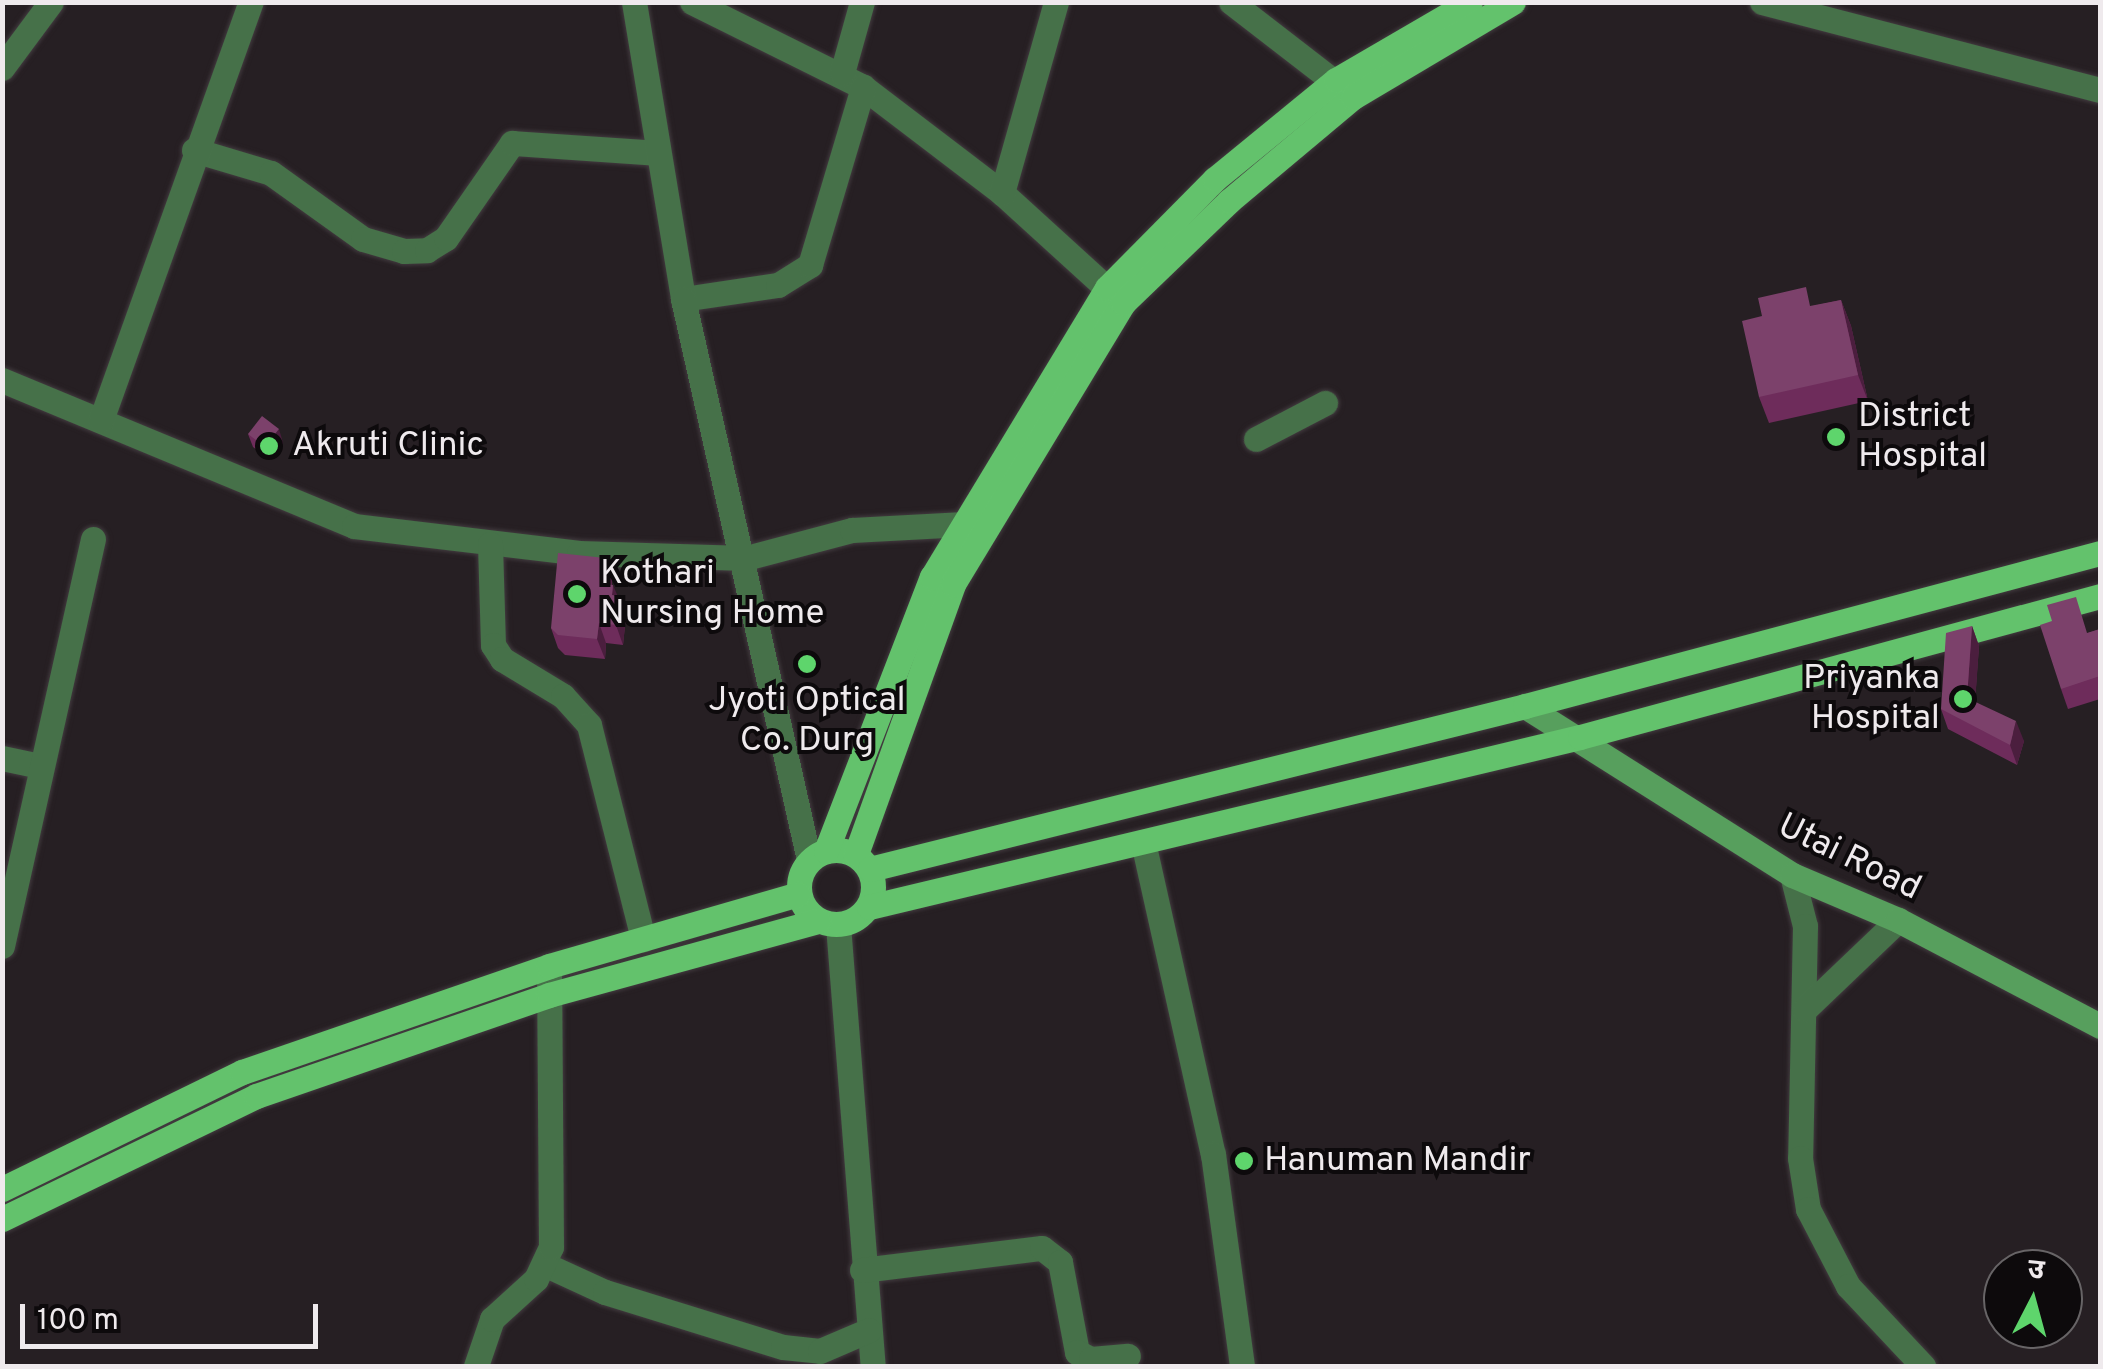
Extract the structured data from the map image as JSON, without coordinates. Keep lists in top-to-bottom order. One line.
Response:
{"streets":{"main road":["Utai Road"]},"places":["District Hospital","Akruti Clinic","Kothari Nursing Home","Jyoti Optical Co. Durg","Priyanka Hospital","Hanuman Mandir"],"scale_bar":"100 m","north":"top"}
